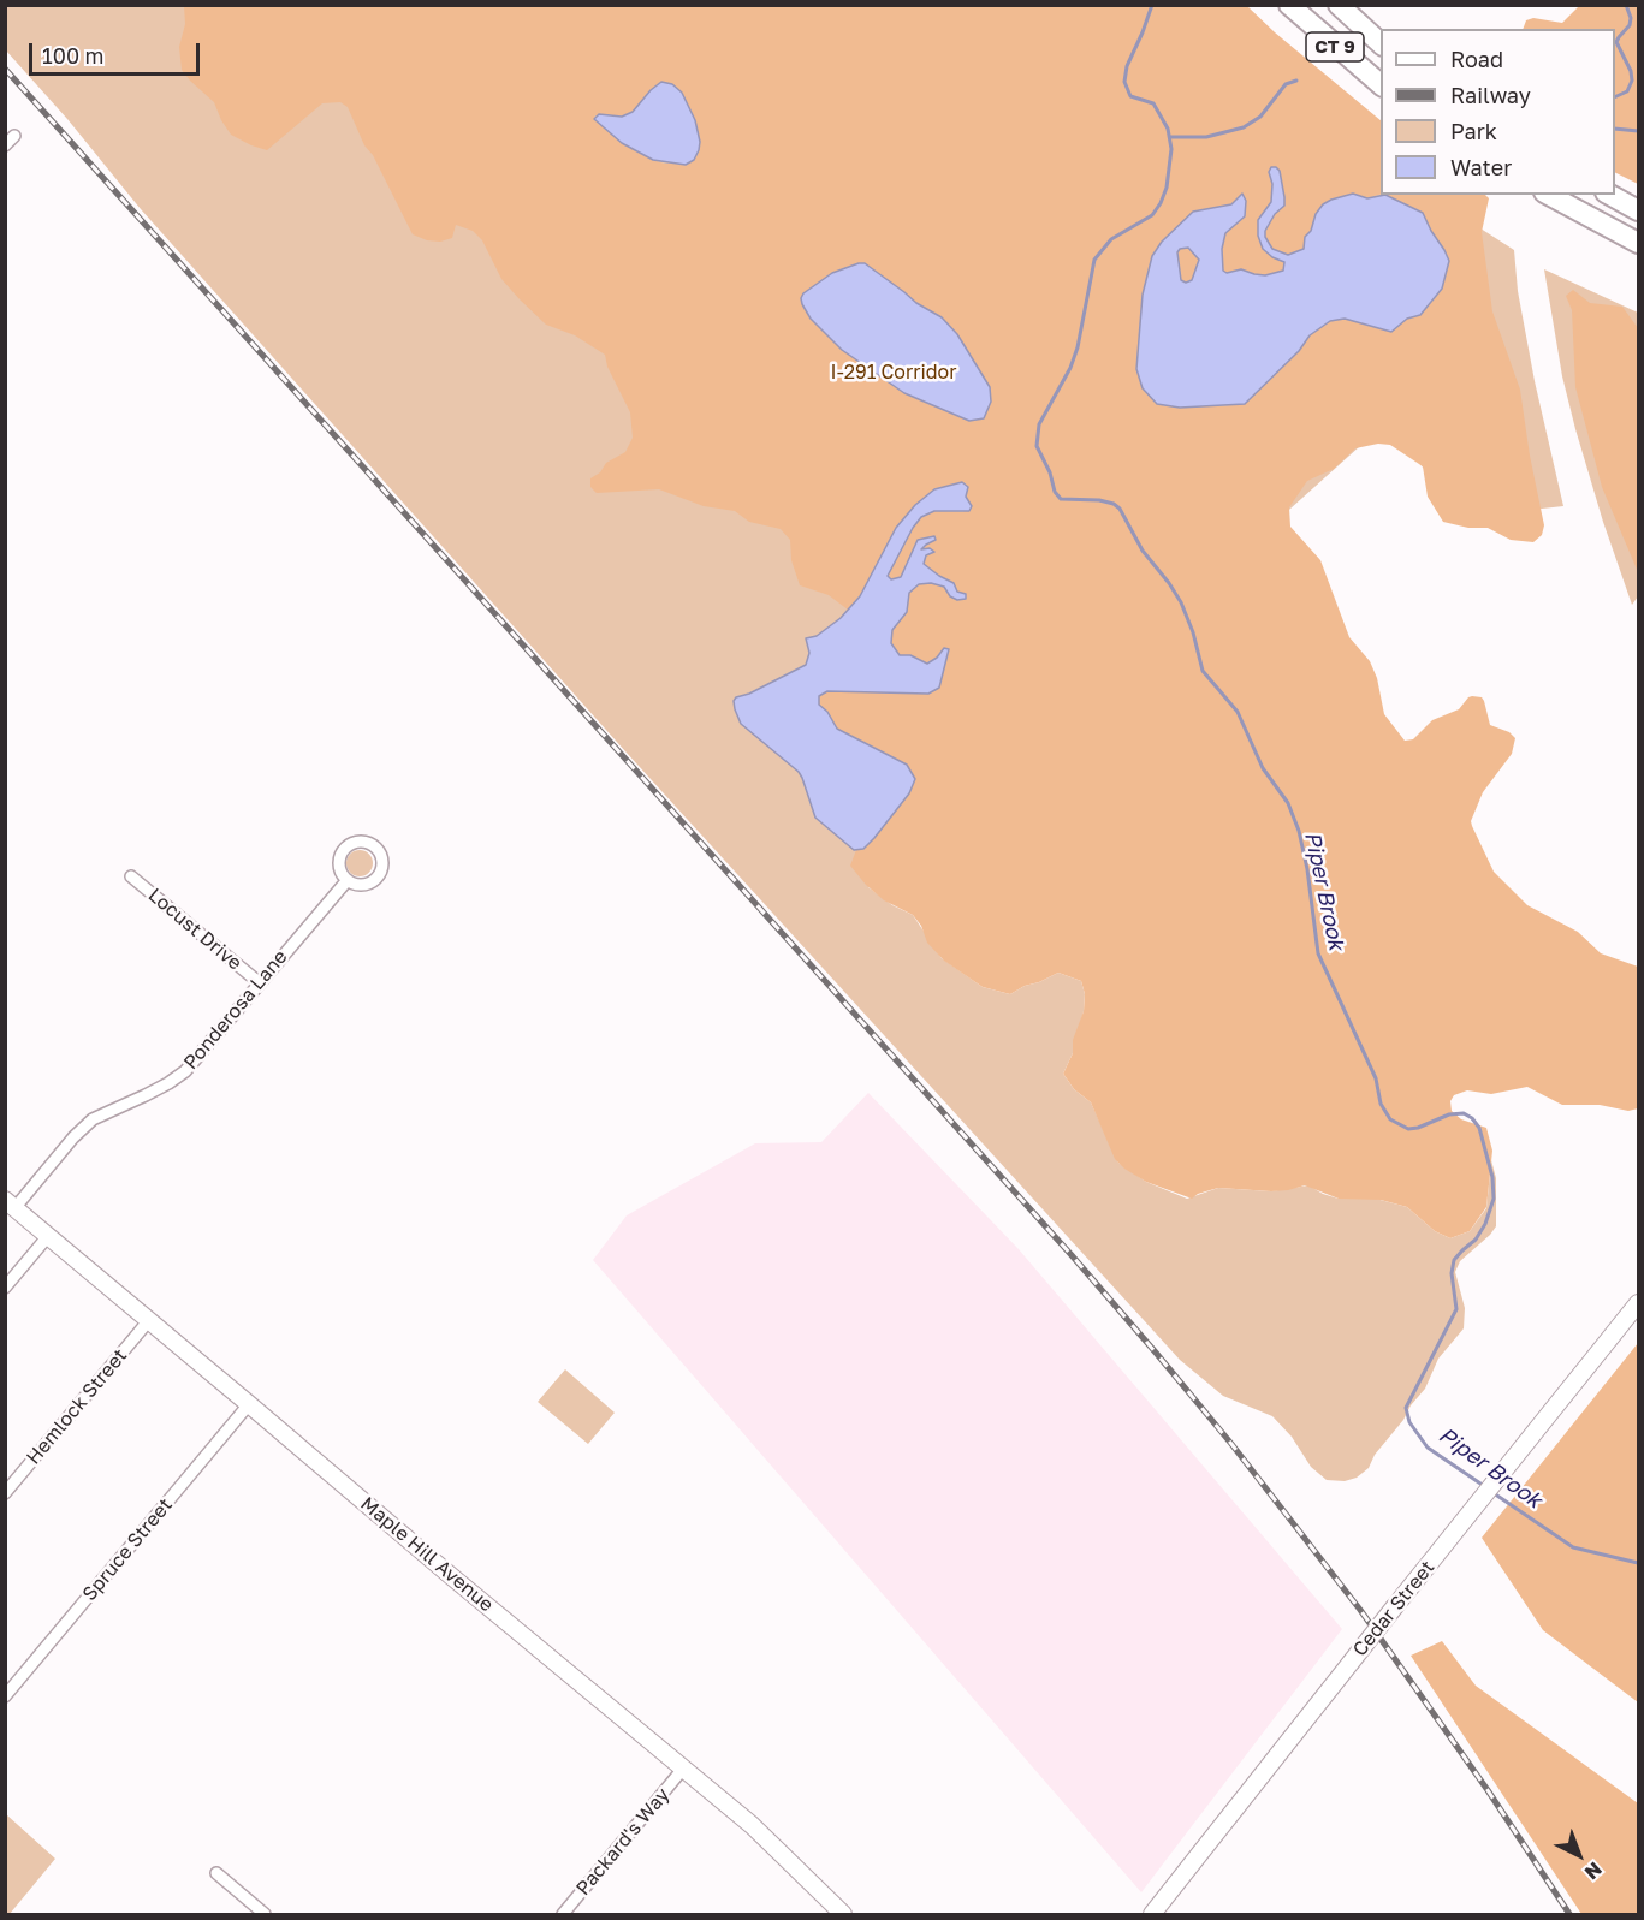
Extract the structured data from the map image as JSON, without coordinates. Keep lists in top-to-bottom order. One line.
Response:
{"streets":{"highway":["CT 9"],"street":["Locust Drive","Ponderosa Lane","Hemlock Street","Spruce Street","Maple Hill Avenue","Cedar Street","Packard's Way"]},"crossings":[["Locust Drive","Ponderosa Lane"],["Ponderosa Lane","Maple Hill Avenue"],["Hemlock Street","Maple Hill Avenue"],["Spruce Street","Maple Hill Avenue"],["Maple Hill Avenue","Packard's Way"]],"water":["Piper Brook"],"parks":["I-291 Corridor"],"legend":["Road","Railway","Park","Water"],"scale_bar":"100 m","north":"bottom right"}
